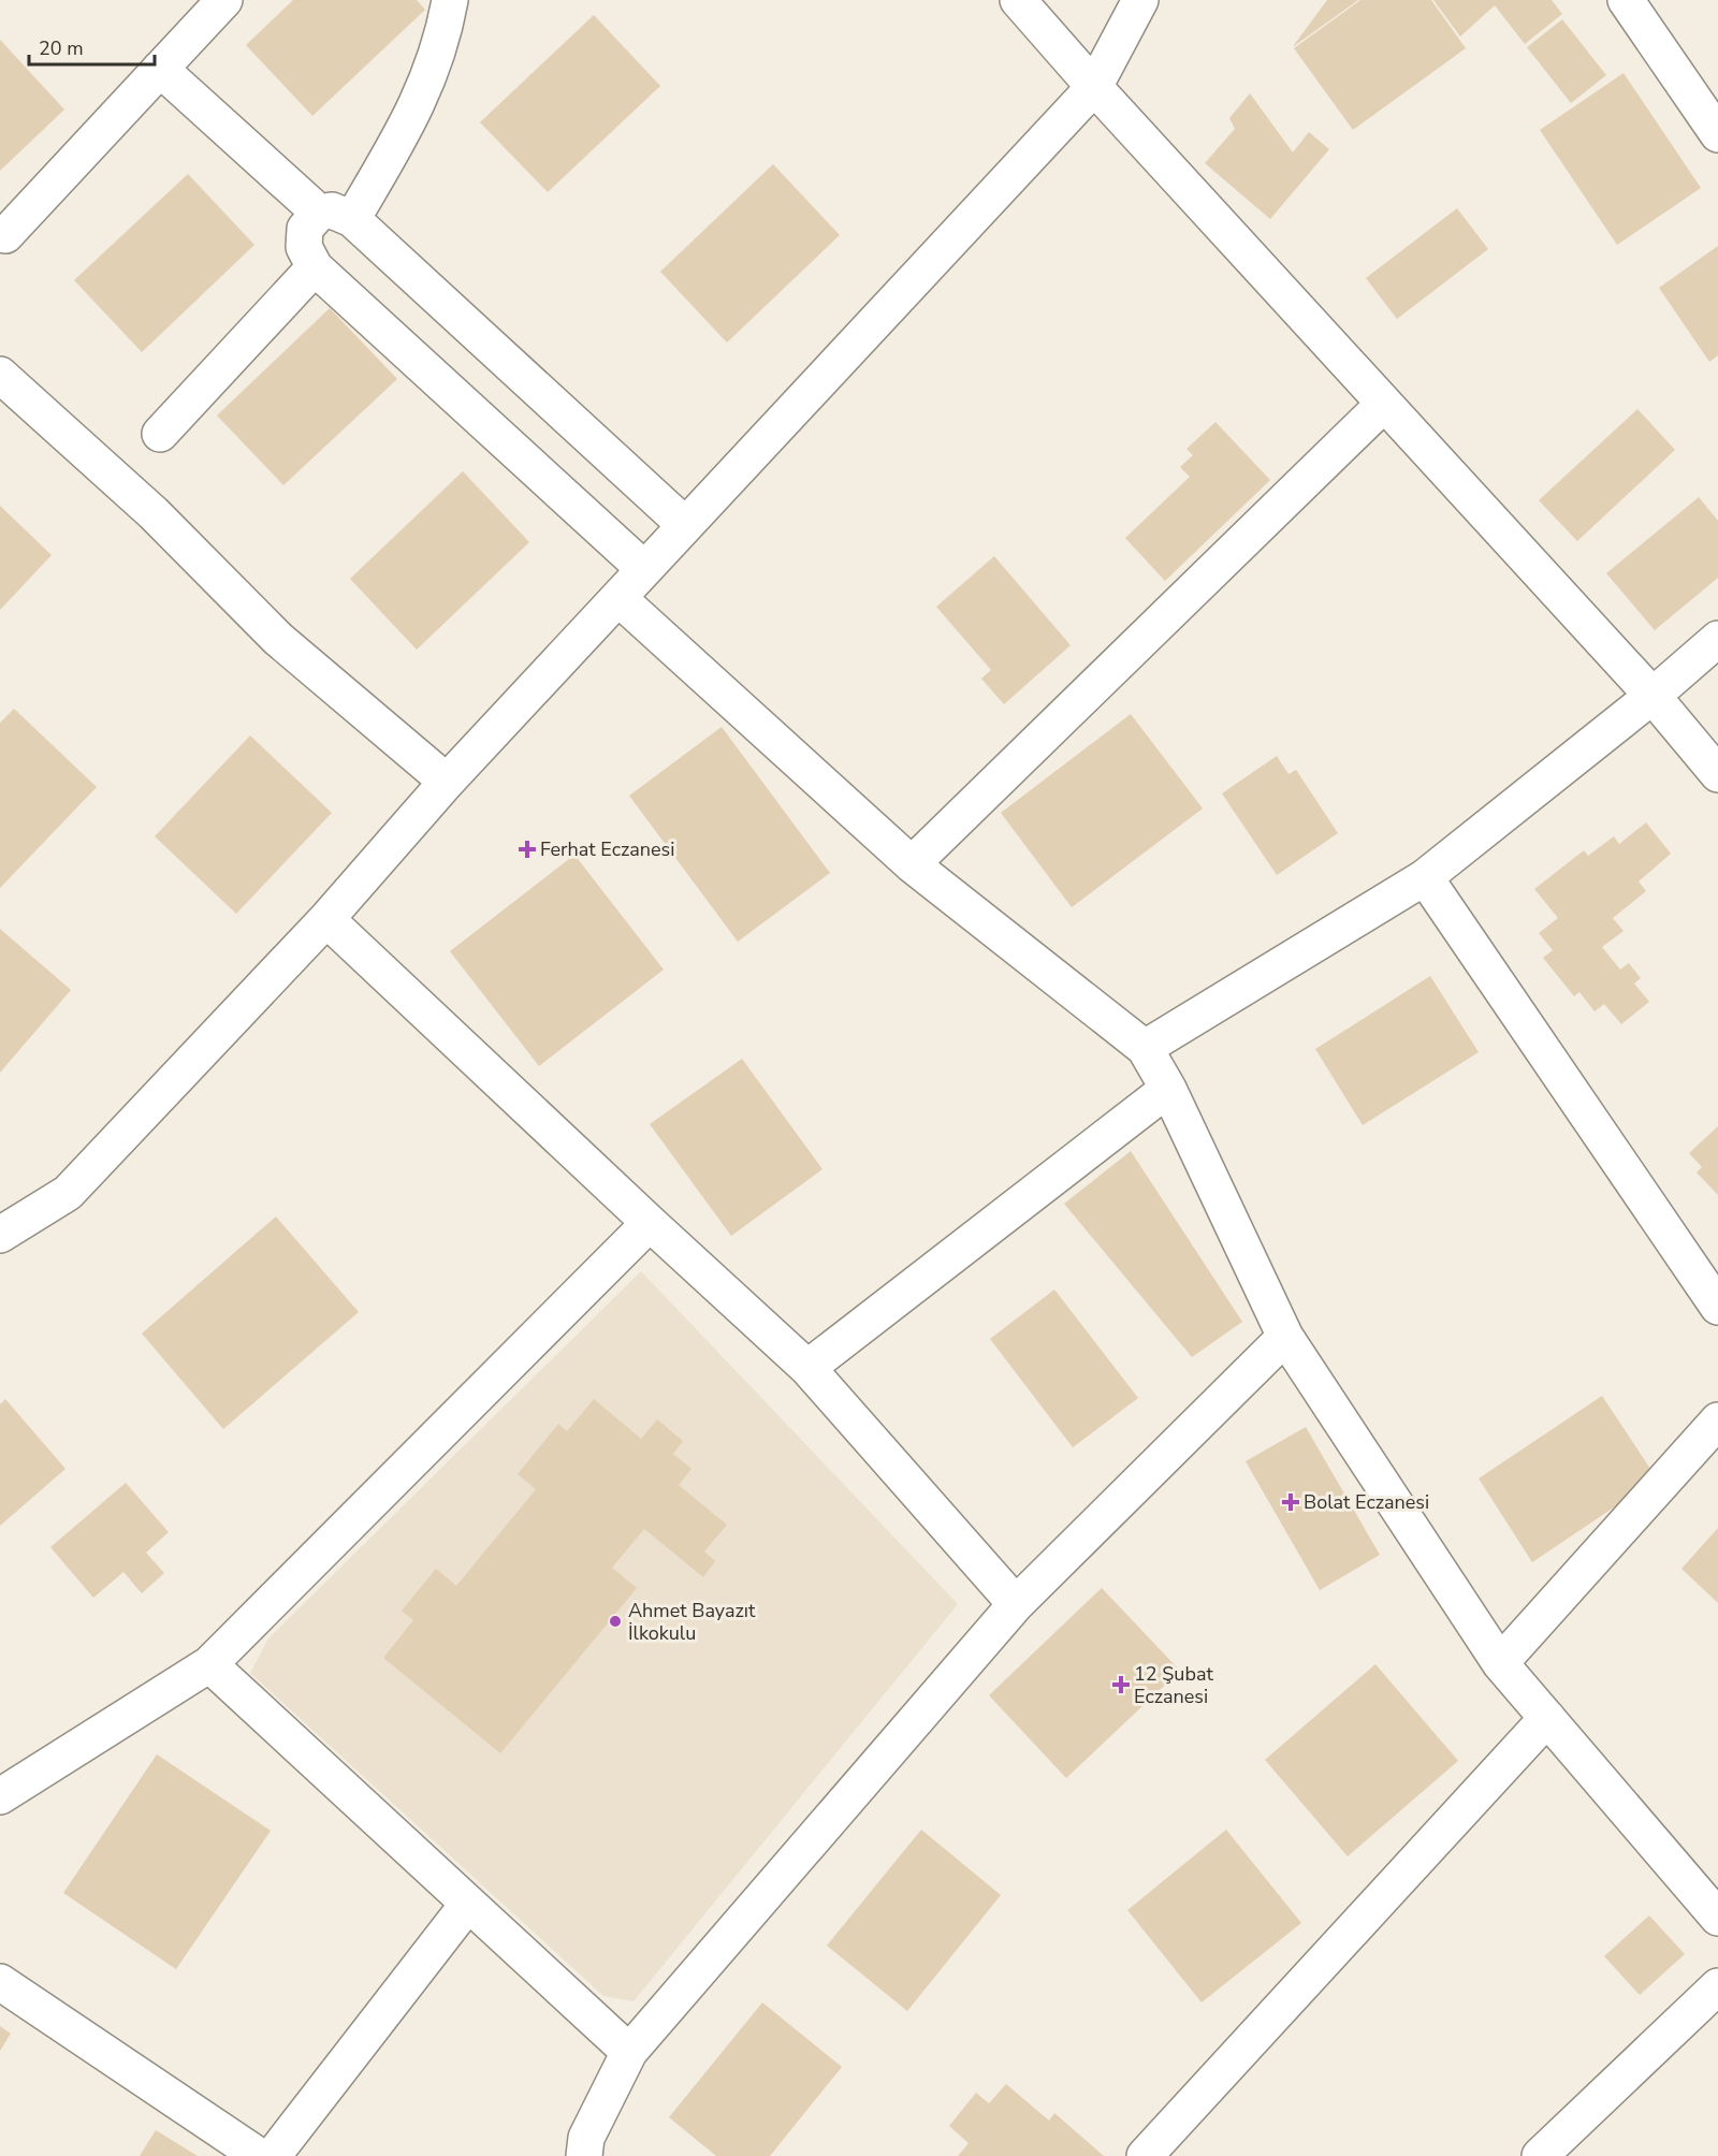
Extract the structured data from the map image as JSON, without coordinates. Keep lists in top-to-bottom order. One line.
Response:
{"places":{"health":["Ferhat Eczanesi","Bolat Eczanesi","12 Şubat Eczanesi"],"other":["Ahmet Bayazıt İlkokulu"]},"scale_bar":"20 m"}
